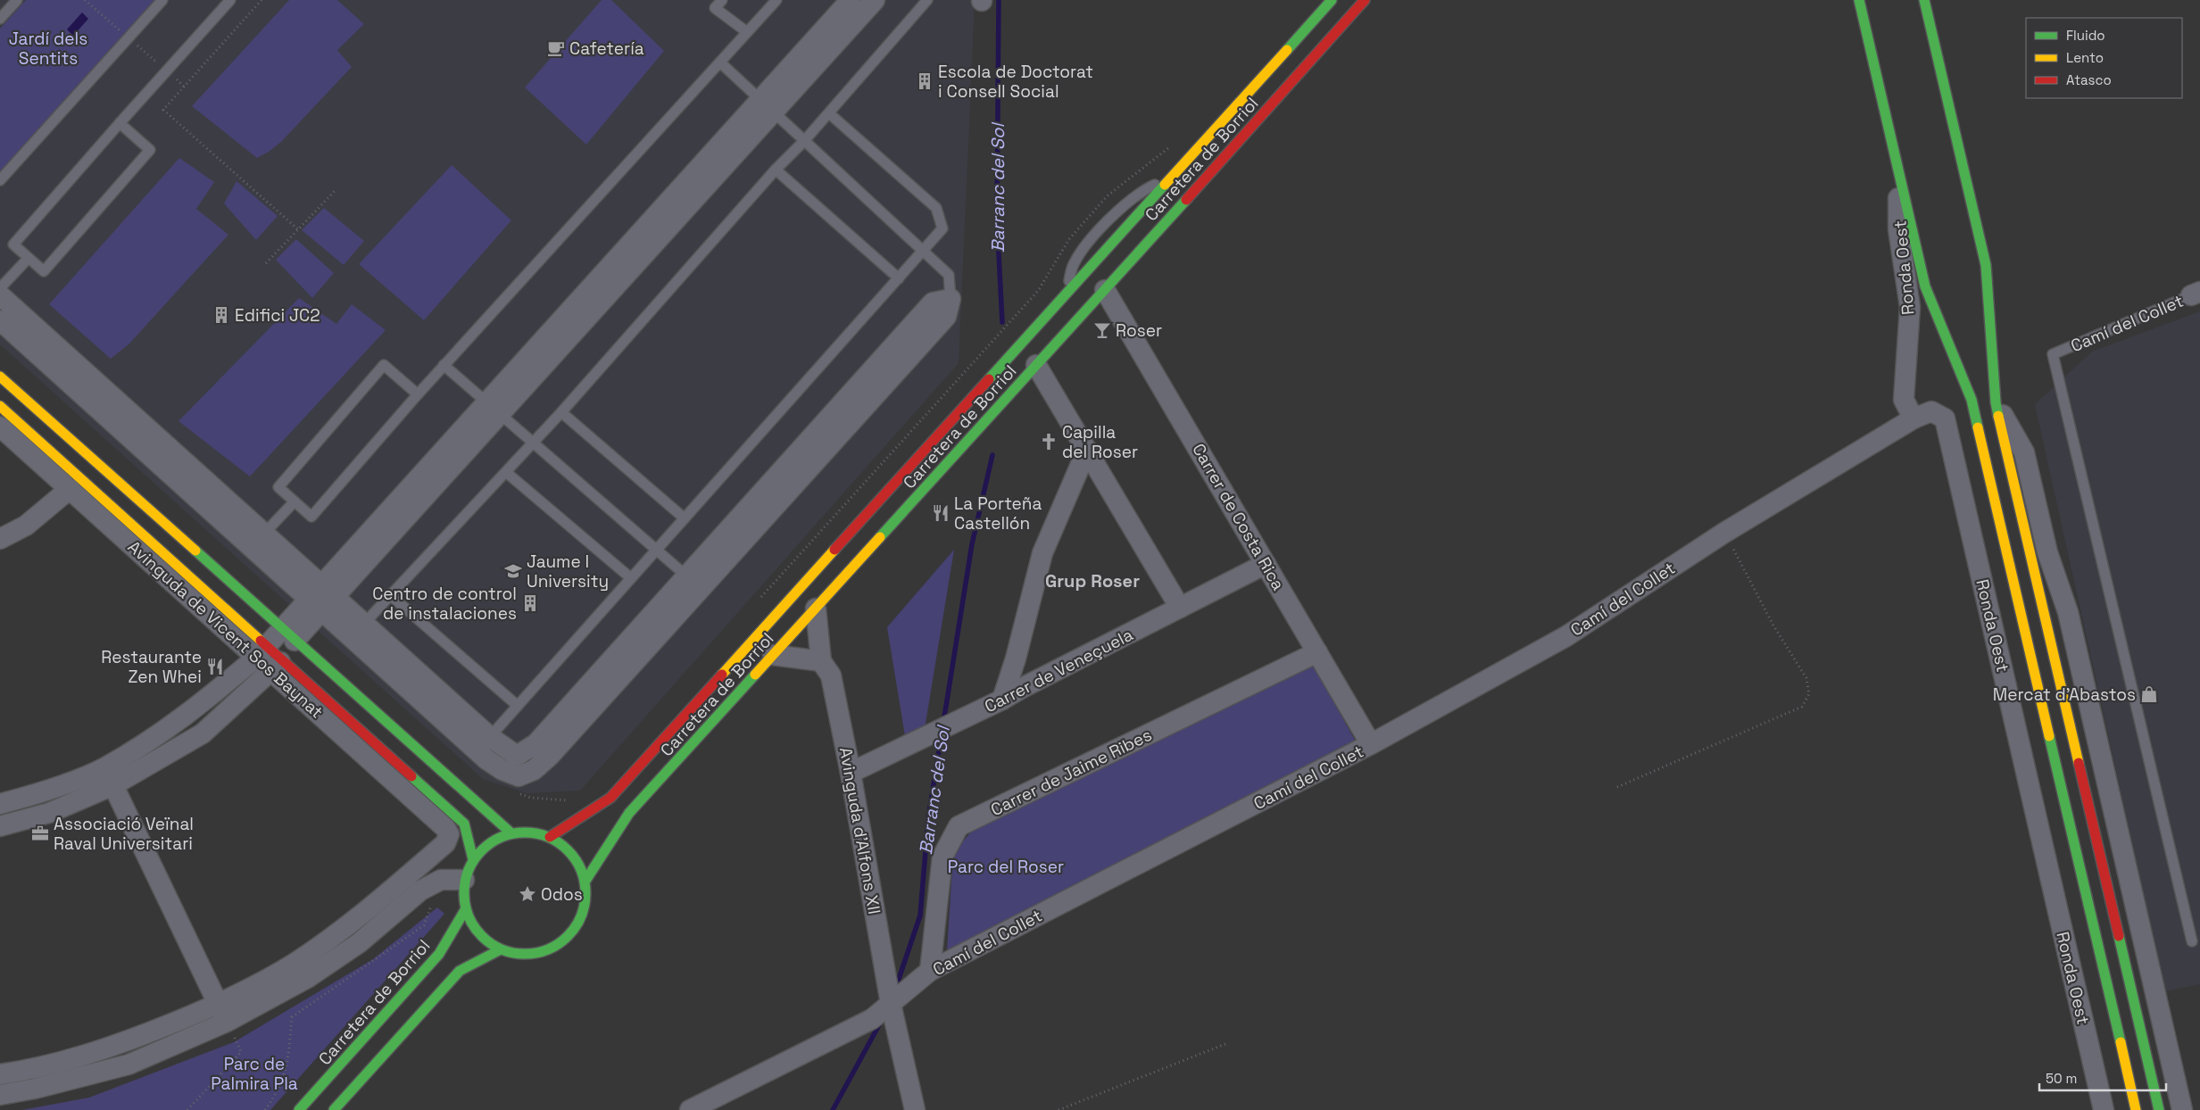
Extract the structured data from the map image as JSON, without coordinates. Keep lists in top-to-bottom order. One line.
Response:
{"streets":{"main road":["Carretera de Borriol","Ronda Oest","Avinguda de Vicent Sos Baynat"],"street":["Camí del Collet","Carrer de Costa Rica","Carrer de Veneçuela","Carrer de Jaime Ribes","Avinguda d'Alfons XII"]},"crossings":[["Carretera de Borriol","Carrer de Costa Rica"],["Carretera de Borriol","Avinguda de Vicent Sos Baynat"],["Carretera de Borriol","Avinguda d'Alfons XII"],["Ronda Oest","Camí del Collet"],["Camí del Collet","Carrer de Costa Rica"],["Camí del Collet","Carrer de Jaime Ribes"],["Camí del Collet","Avinguda d'Alfons XII"],["Carrer de Costa Rica","Carrer de Veneçuela"],["Carrer de Costa Rica","Carrer de Jaime Ribes"],["Carrer de Veneçuela","Avinguda d'Alfons XII"]],"districts":["Grup Roser"],"water":["Barranc del Sol"],"parks":["Jardí dels Sentits","Parc del Roser","Parc de Palmira Pla"],"places":{"cafe":["Cafetería"],"building":["Escola de Doctorat i Consell Social","Edifici JC2","Centro de control de instalaciones"],"bar":["Roser"],"church":["Capilla del Roser"],"restaurant":["La Porteña Castellón","Restaurante Zen Whei"],"school or university":["Jaume I University"],"shop":["Mercat d'Abastos"],"office":["Associació Veïnal Raval Universitari"],"place":["Odos"]},"legend":["Fluido","Lento","Atasco"],"scale_bar":"50 m"}
